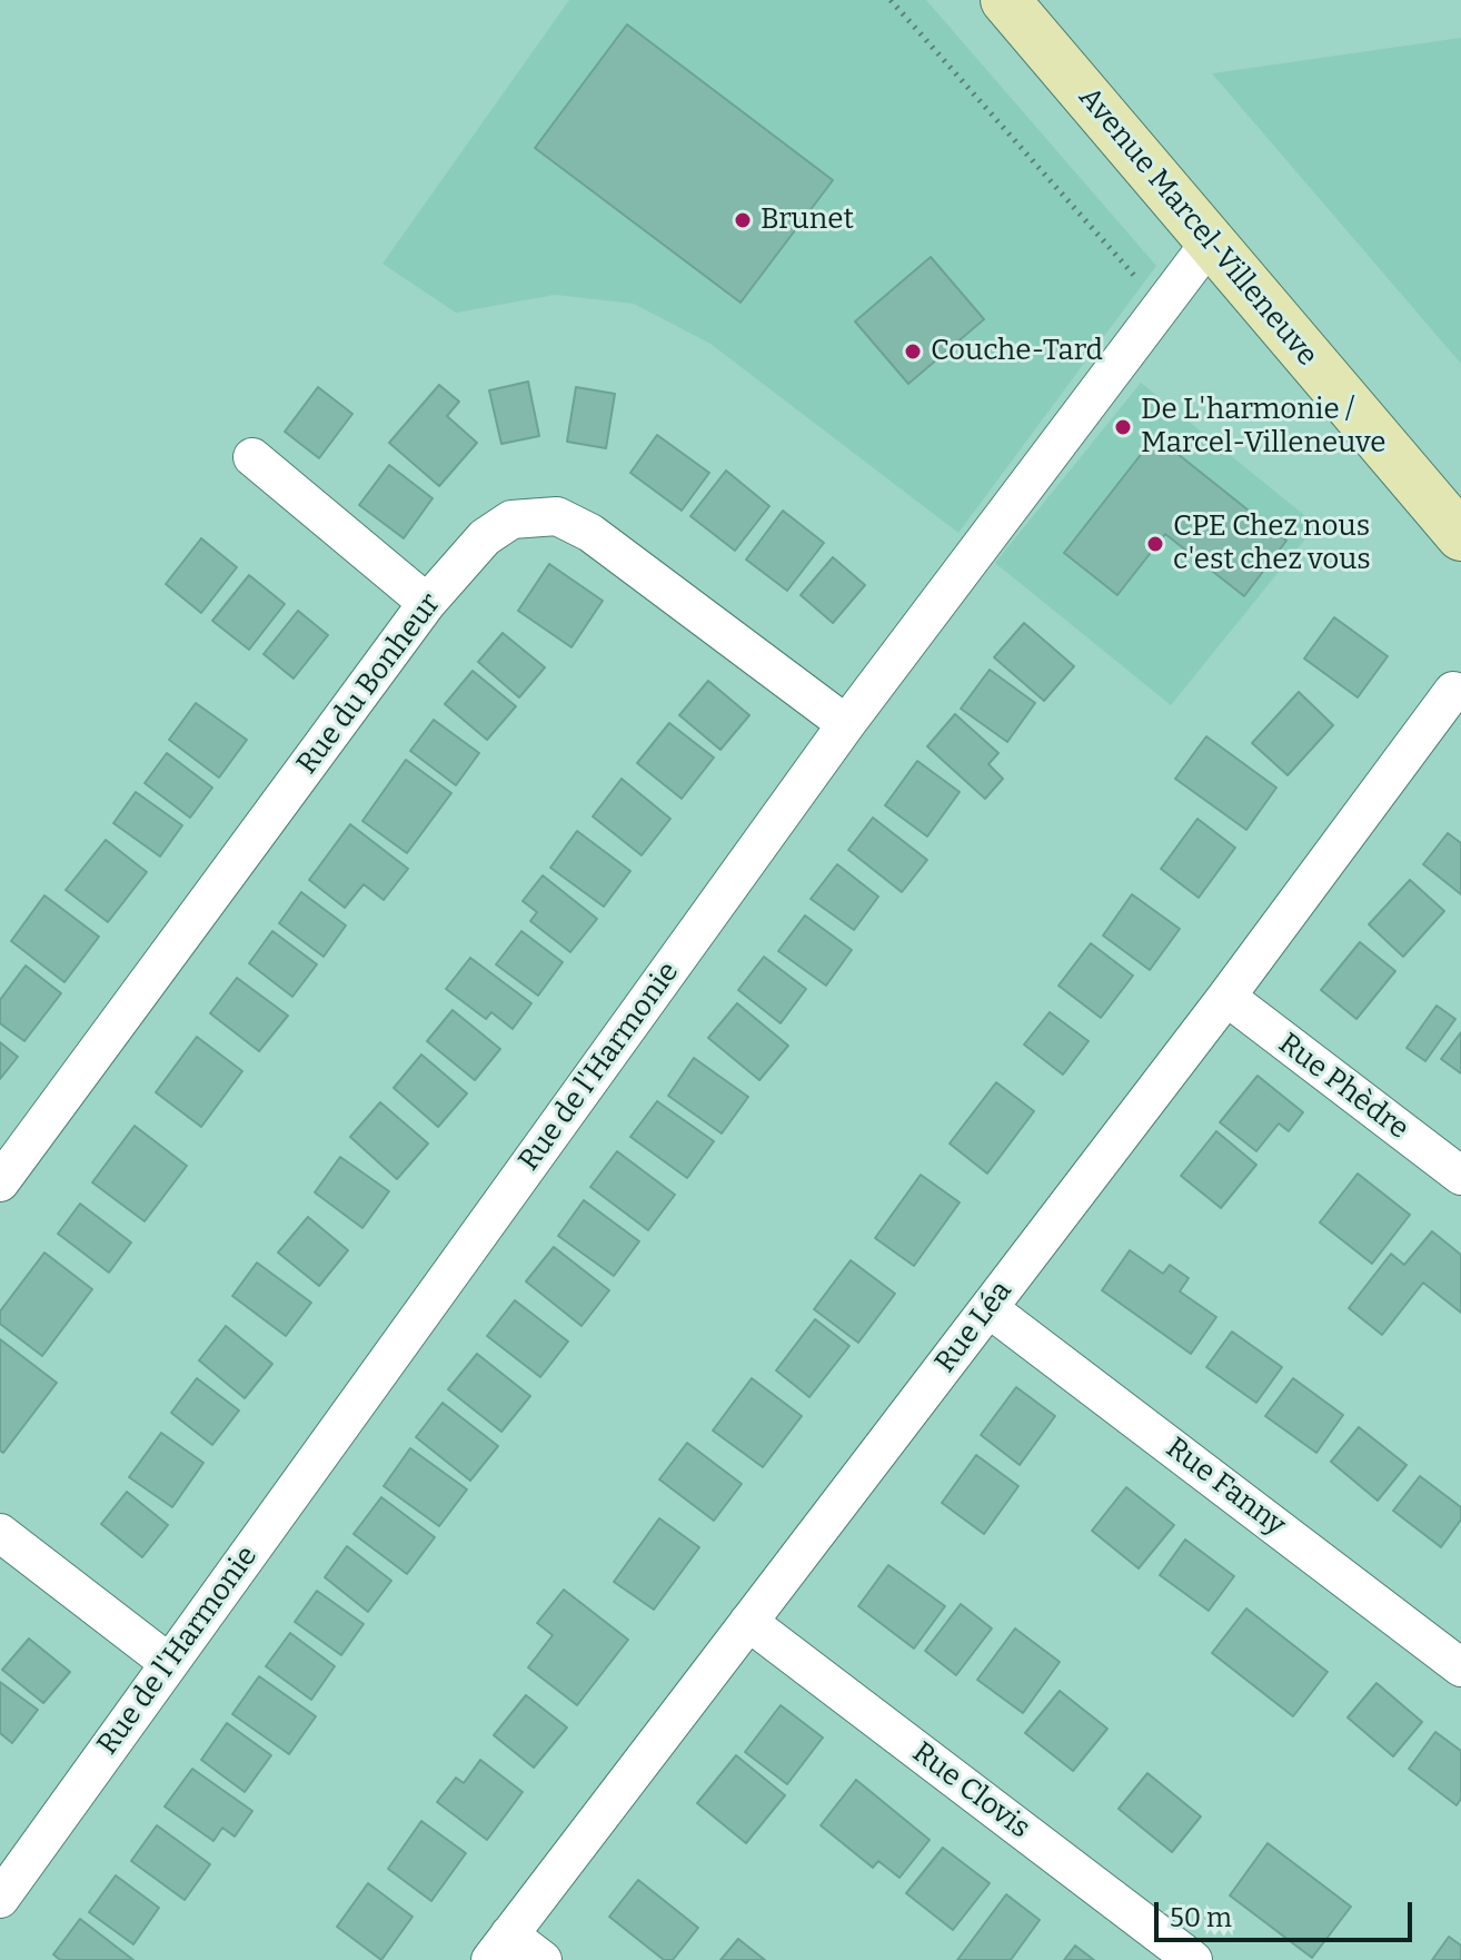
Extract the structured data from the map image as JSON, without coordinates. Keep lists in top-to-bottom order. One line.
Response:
{"streets":{"street":["Avenue Marcel-Villeneuve","Rue du Bonheur","Rue de l'Harmonie","Rue Phèdre","Rue Léa","Rue Fanny","Rue Clovis"]},"crossings":[["Avenue Marcel-Villeneuve","Rue de l'Harmonie"],["Rue du Bonheur","Rue de l'Harmonie"],["Rue Phèdre","Rue Léa"],["Rue Léa","Rue Fanny"],["Rue Léa","Rue Clovis"]],"places":["Brunet","Couche-Tard","De L'harmonie / Marcel-Villeneuve","CPE Chez nous c'est chez vous"],"scale_bar":"50 m"}
